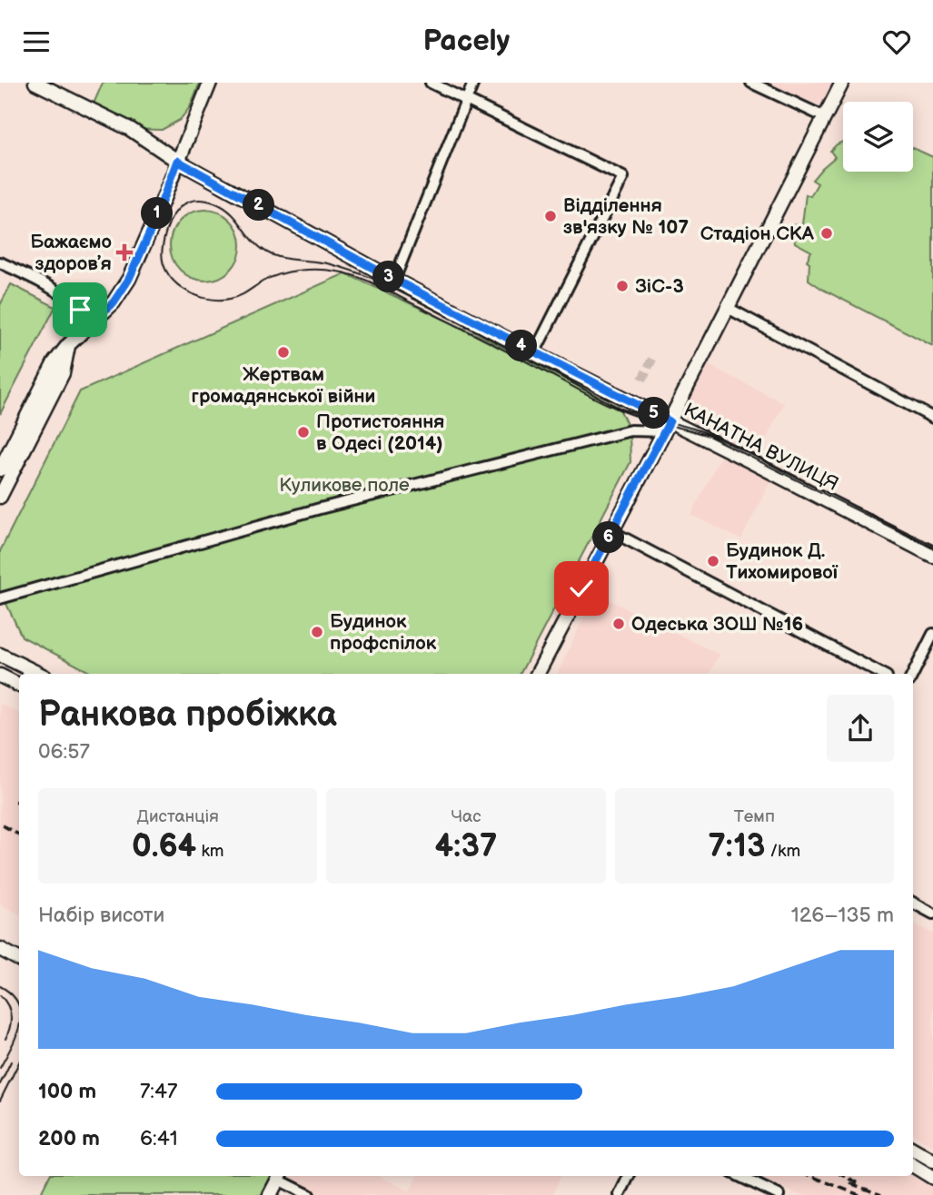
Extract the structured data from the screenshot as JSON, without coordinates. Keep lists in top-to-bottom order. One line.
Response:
{"streets":{"main road":["КАНАТНА ВУЛИЦЯ"]},"parks":["Куликове поле"],"places":{"other":["Відділення зв'язку № 107","Стадіон СКА","ЗіС-3","Жертвам громадянської війни","Протистояння в Одесі (2014)","Будинок Д. Тихомирової","Одеська ЗОШ №16","Будинок профспілок"],"health":["Бажаємо здоровʼя"]},"page":{"header":"Pacely","pins":["2","1","3","4","5","6"],"heading":["Ранкова пробіжка","06:57"],"stats":[["Дистанція","0.64 km"],["Час","4:37"],["Темп","7:13 /km"]],"chart":["Набір висоти","126–135 m"],"list":[{"name":"100 m","note":"7:47"},{"name":"200 m","note":"6:41"}]}}
